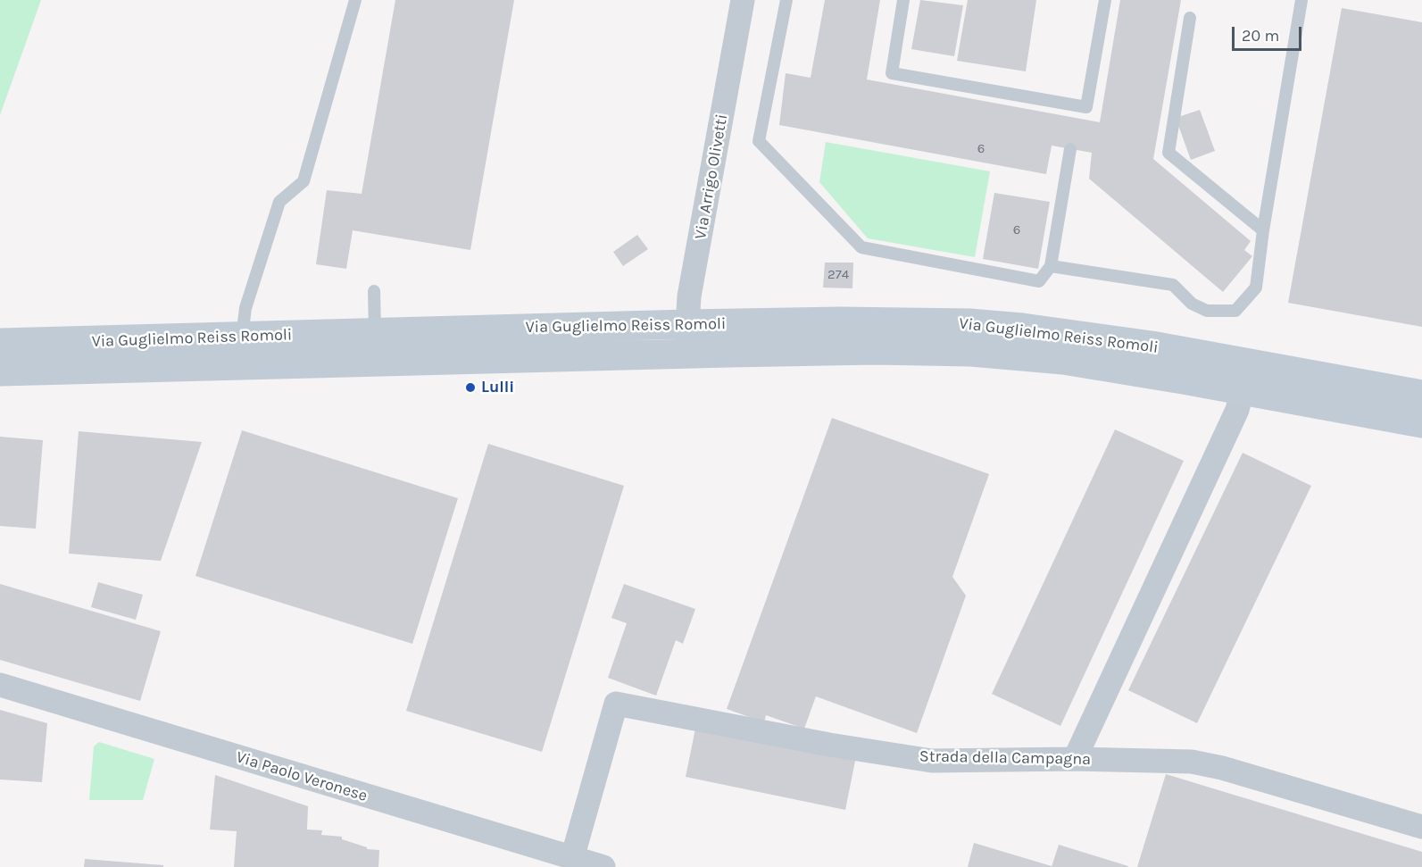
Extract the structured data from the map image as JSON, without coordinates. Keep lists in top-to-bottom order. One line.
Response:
{"streets":{"main road":["Via Guglielmo Reiss Romoli"],"street":["Via Arrigo Olivetti","Strada della Campagna","Via Paolo Veronese"]},"crossings":[["Via Arrigo Olivetti","Via Guglielmo Reiss Romoli"],["Strada della Campagna","Via Paolo Veronese"]],"places":["Lulli"],"house_numbers":["6","6","274"],"scale_bar":"20 m"}
